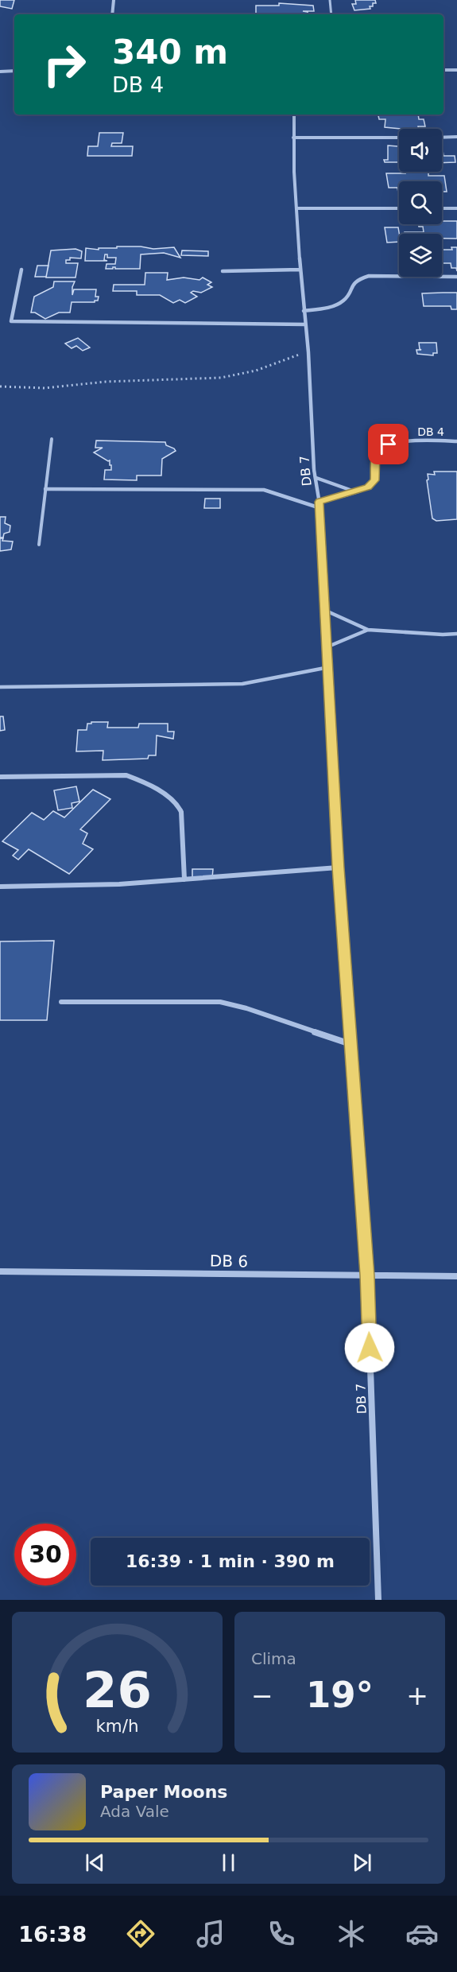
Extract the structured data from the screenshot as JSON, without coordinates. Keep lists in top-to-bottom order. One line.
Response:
{"streets":{"street":["DB 4","DB 7","DB 6"]},"crossings":[["DB 4","DB 7"],["DB 7","DB 6"]],"page":{"turn":["340 m","DB 4"],"limit":"30","trip":"16:39 · 1 min · 390 m","tile":"Clima","heat":["−","19°","+"],"song":["Paper Moons","Ada Vale"],"tabs":"16:38","gauge":["26","km/h"]}}
